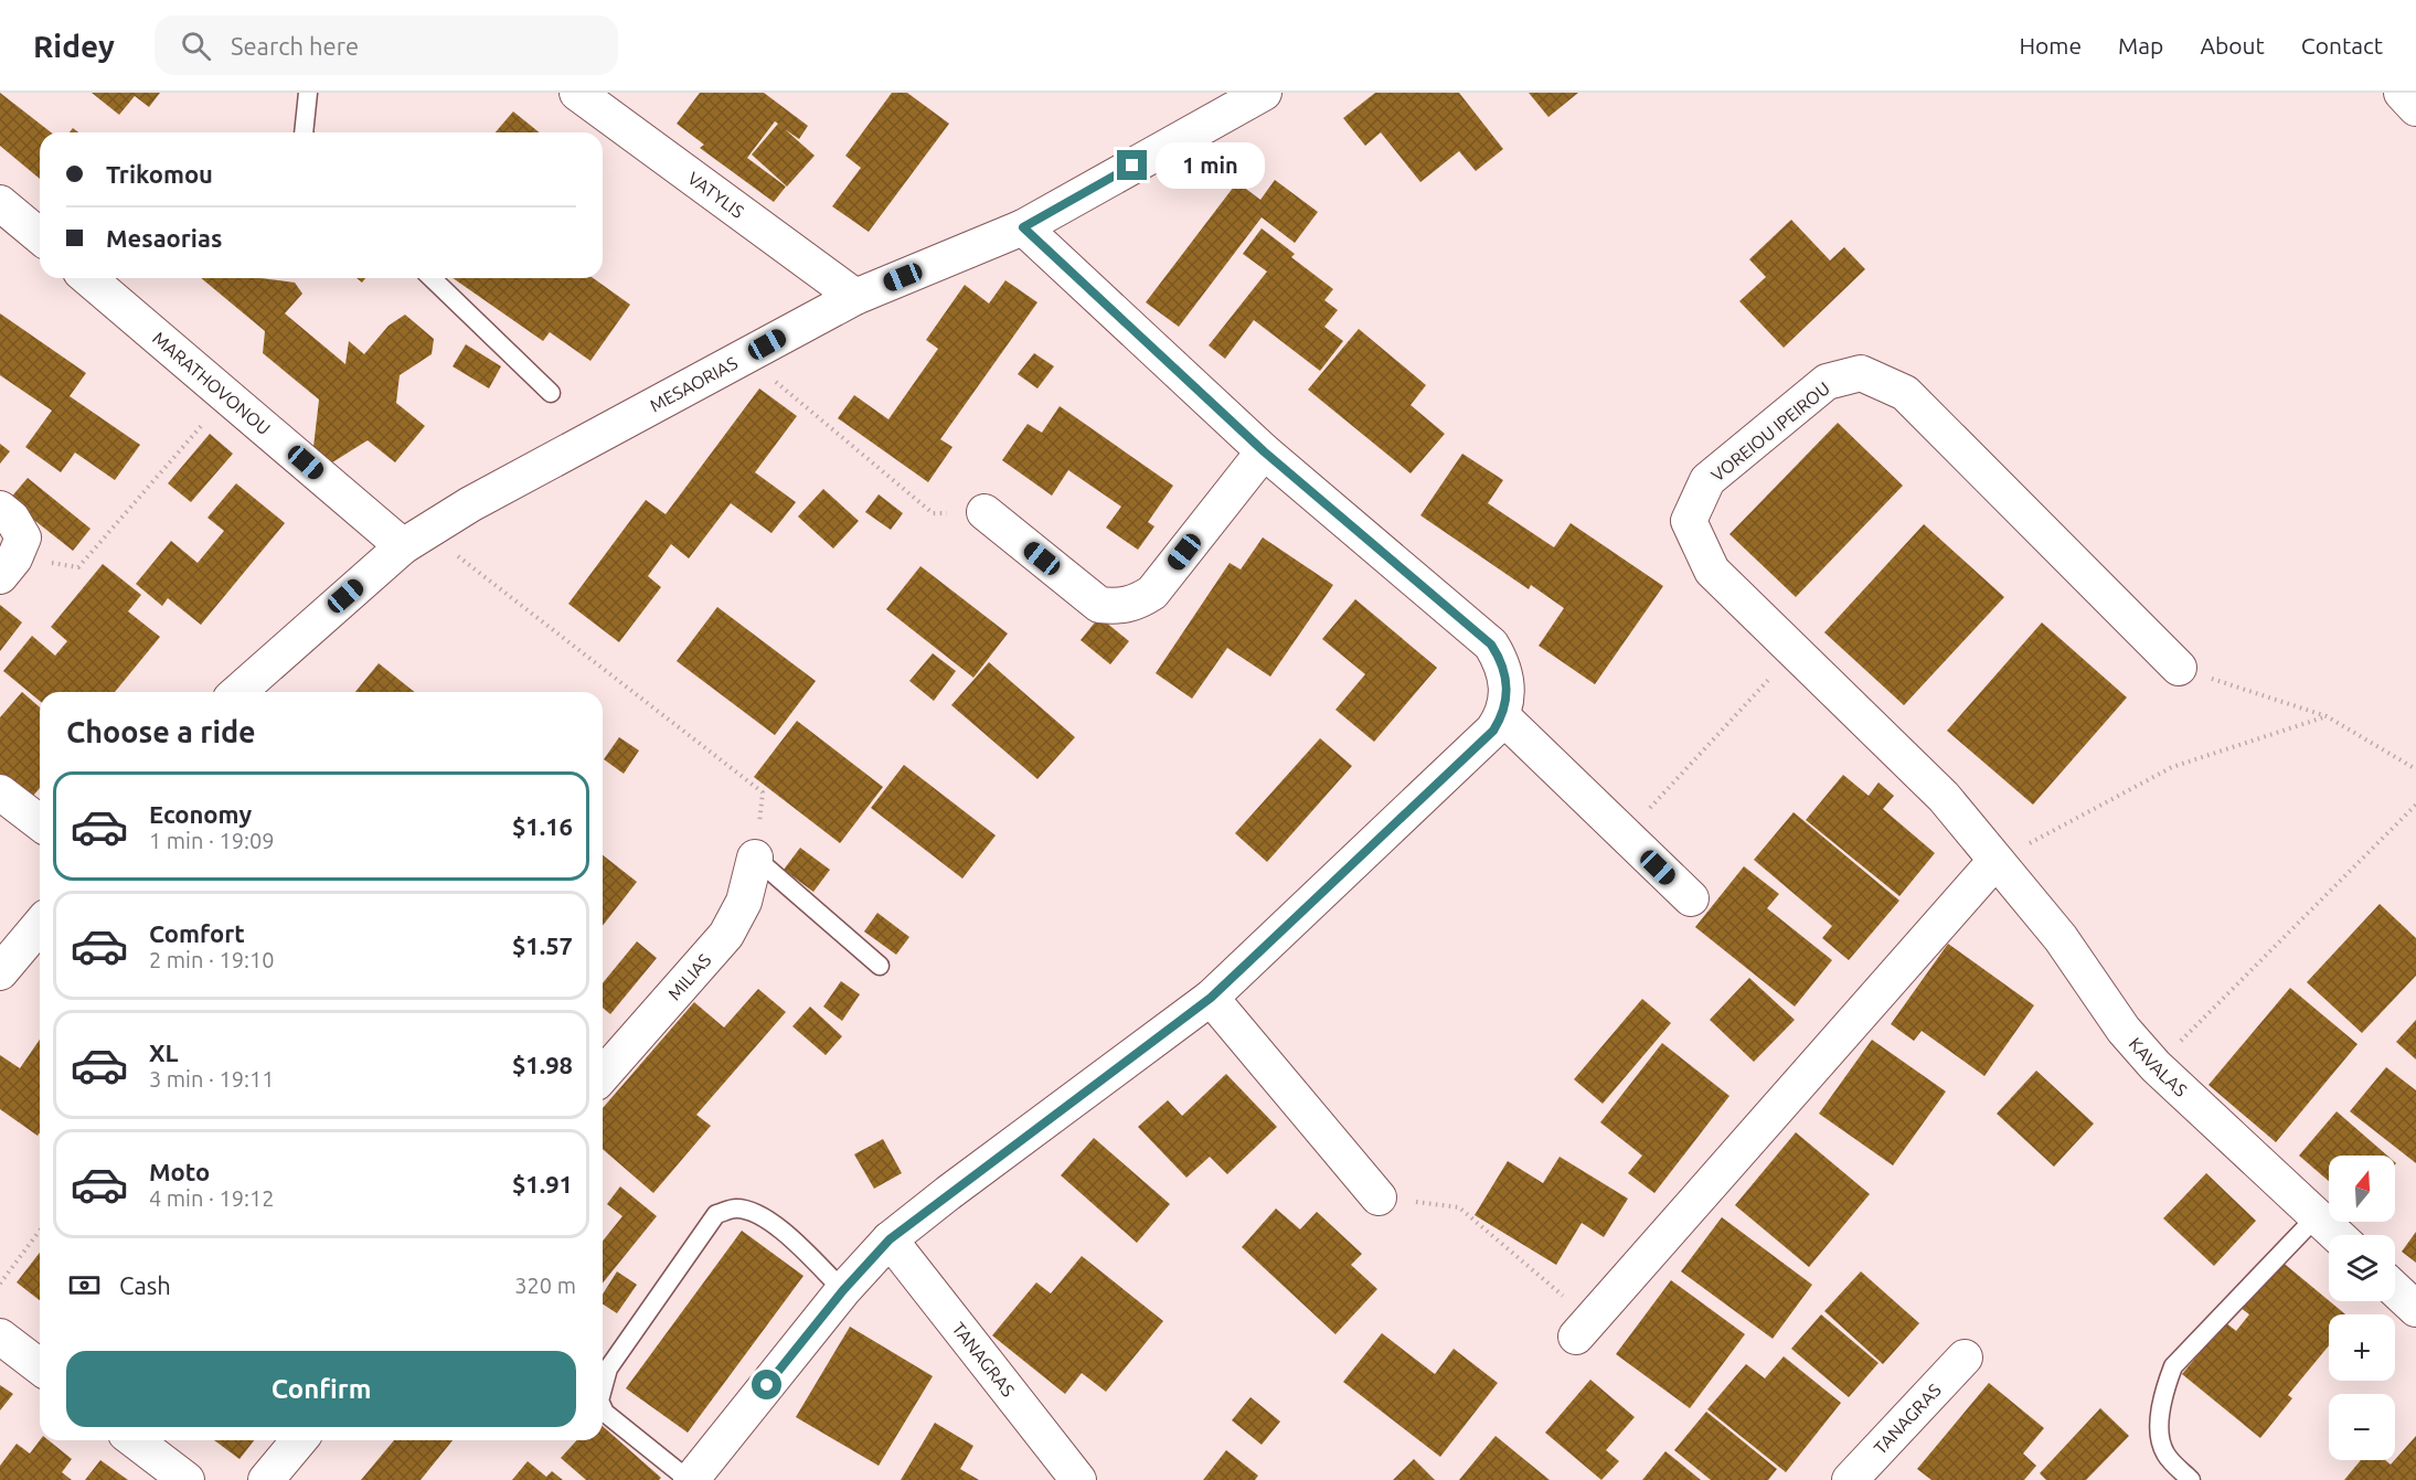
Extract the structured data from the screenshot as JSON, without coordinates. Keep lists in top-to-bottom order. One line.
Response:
{"streets":{"street":["VATYLIS","MARATHOVONOU","MESAORIAS","VOREIOU IPEIROU","MILIAS","KAVALAS","TANAGRAS"]},"crossings":[["VATYLIS","MESAORIAS"],["MARATHOVONOU","MESAORIAS"],["VOREIOU IPEIROU","KAVALAS"]],"north":"top","page":{"header":"Ridey","search":"Search here","nav":["Home","Map","About","Contact"],"banner":["Trikomou","Mesaorias"],"bubble":"1 min","heading":"Choose a ride","list":[{"name":"Economy","note":"1 min · 19:09","value":"$1.16"},{"name":"Comfort","note":"2 min · 19:10","value":"$1.57"},{"name":"XL","note":"3 min · 19:11","value":"$1.98"},{"name":"Moto","note":"4 min · 19:12","value":"$1.91"}],"map_buttons":["+","−"],"pay":["Cash","320 m"],"buttons":"Confirm"}}
